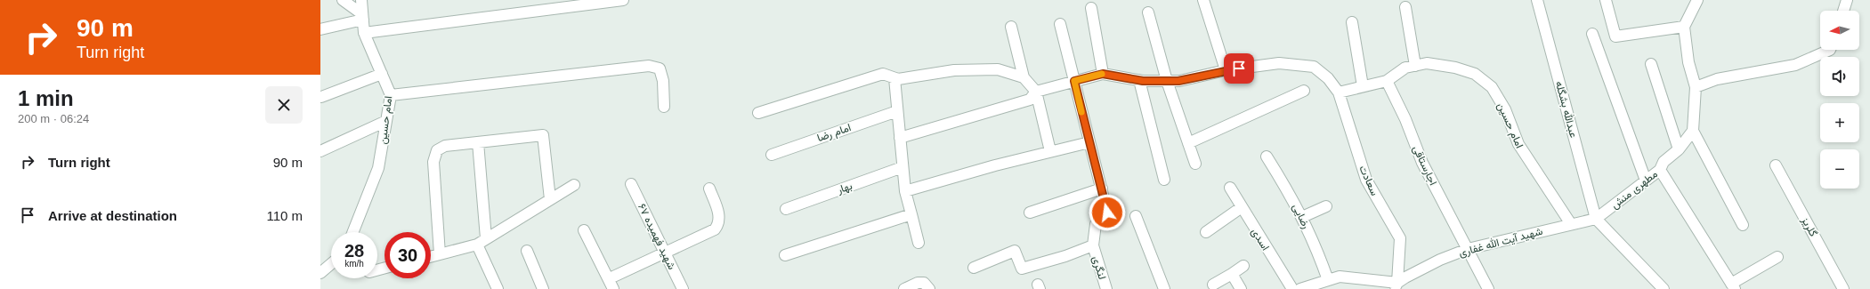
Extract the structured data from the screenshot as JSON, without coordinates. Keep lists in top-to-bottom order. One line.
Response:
{"streets":{"street":["عبدالله بشگله","امام حسین","امام رضا","اجارستاقی","سعادت","بهار","مطهری منش","رضایی","گلریز","شهید فهمیده ۶۷","اسدی","شهید آیت الله غفاری","لنگری"]},"crossings":[["عبدالله بشگله","مطهری منش"],["عبدالله بشگله","شهید آیت الله غفاری"],["امام حسین","اجارستاقی"],["امام حسین","شهید آیت الله غفاری"],["اجارستاقی","شهید آیت الله غفاری"],["سعادت","شهید آیت الله غفاری"],["مطهری منش","شهید آیت الله غفاری"]],"north":"left","page":{"turn":["90 m","Turn right"],"map_buttons":["+","−"],"heading":["1 min","200 m · 06:24"],"list":[{"name":"Turn right","value":"90 m"},{"name":"Arrive at destination","value":"110 m"}],"speed":"28 km/h","limit":"30"}}
